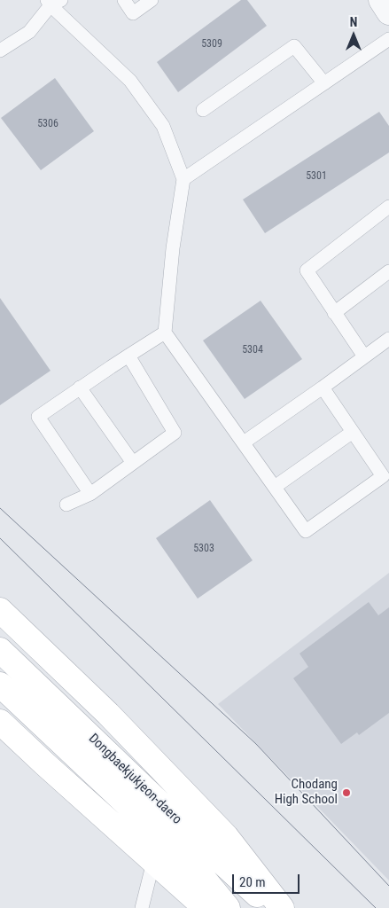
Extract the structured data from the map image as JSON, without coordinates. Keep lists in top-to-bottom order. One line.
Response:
{"streets":{"main road":["Dongbaekjukjeon-daero"]},"places":["Chodang High School"],"house_numbers":["5309","5306","5301","5304","5303"],"scale_bar":"20 m","north":"top"}
